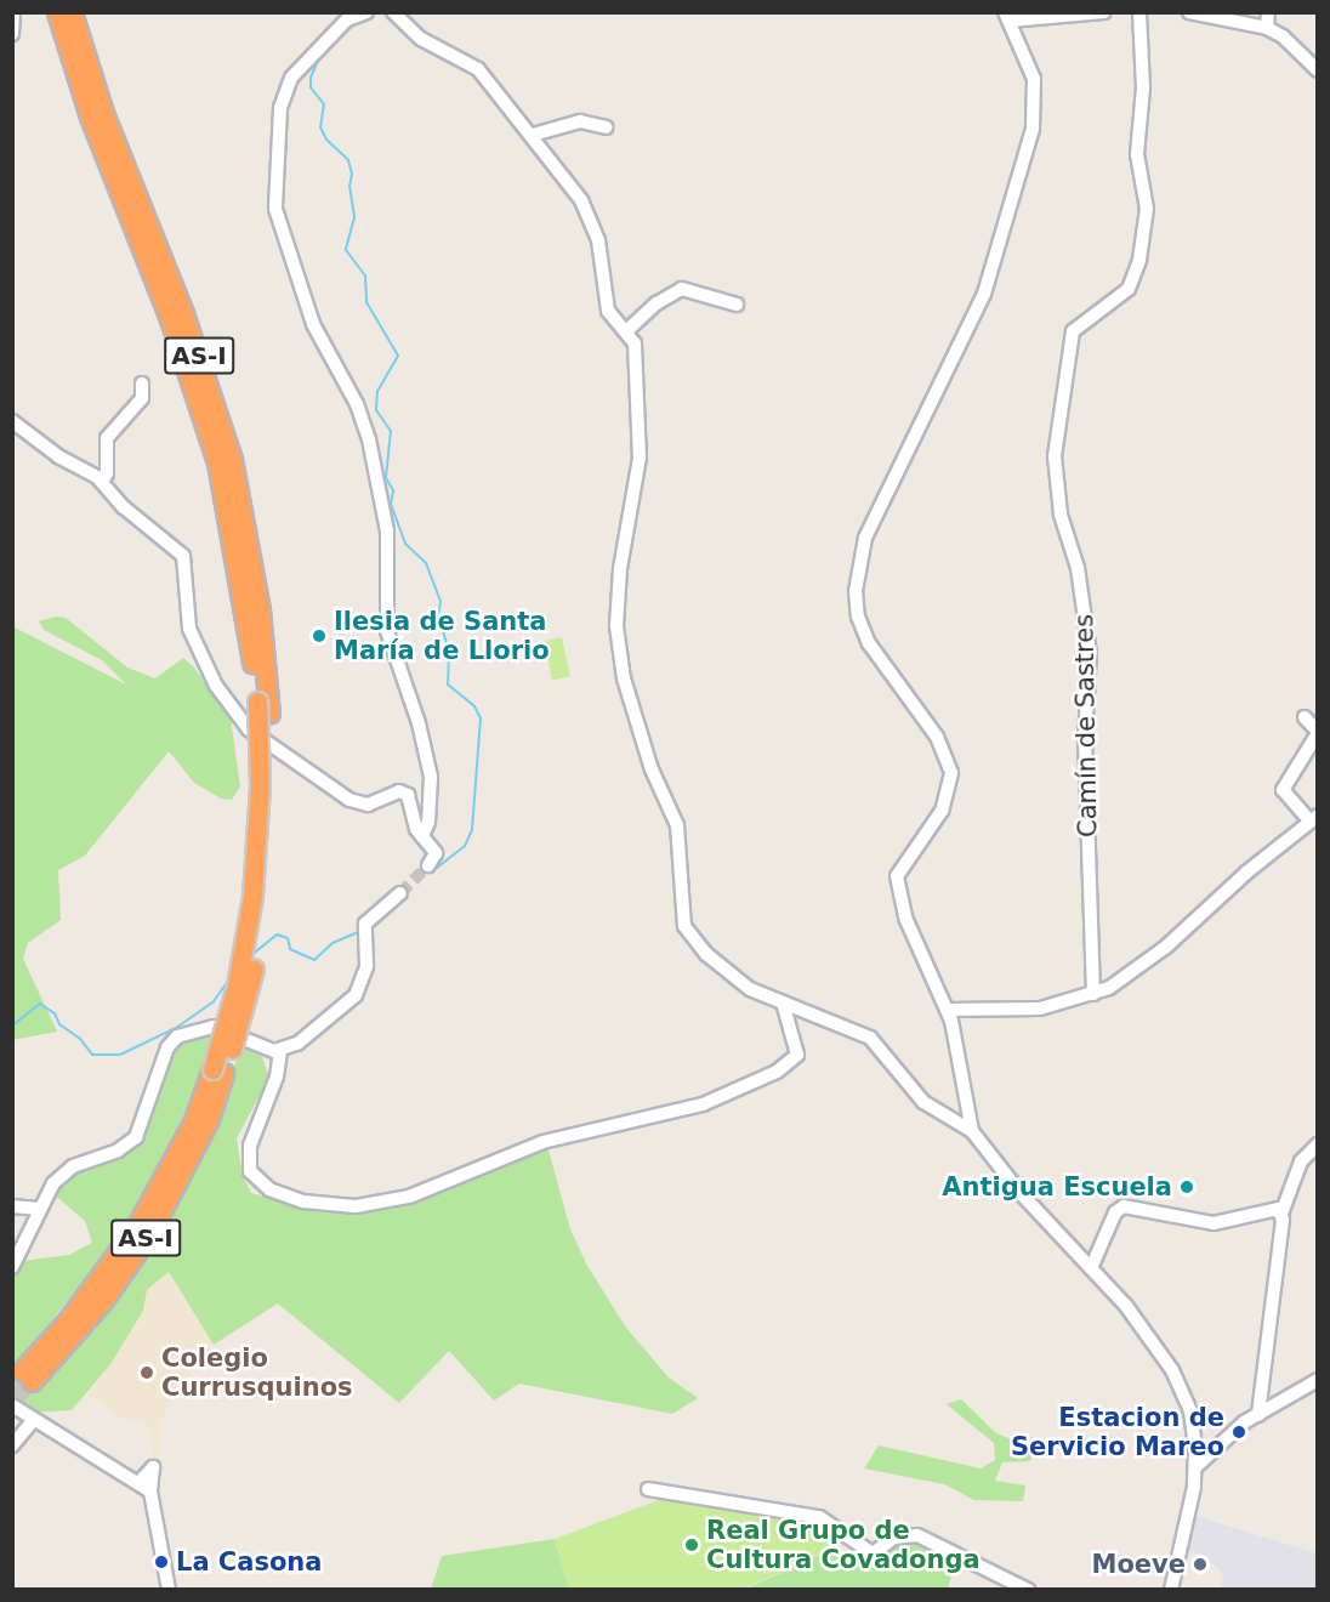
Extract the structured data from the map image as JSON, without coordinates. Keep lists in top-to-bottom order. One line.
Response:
{"streets":{"highway":["AS-I"],"street":["Camín de Sastres"]},"places":["Ilesia de Santa María de Llorio","Antigua Escuela","Colegio Currusquinos","Estacion de Servicio Mareo","Real Grupo de Cultura Covadonga","La Casona","Moeve"]}
